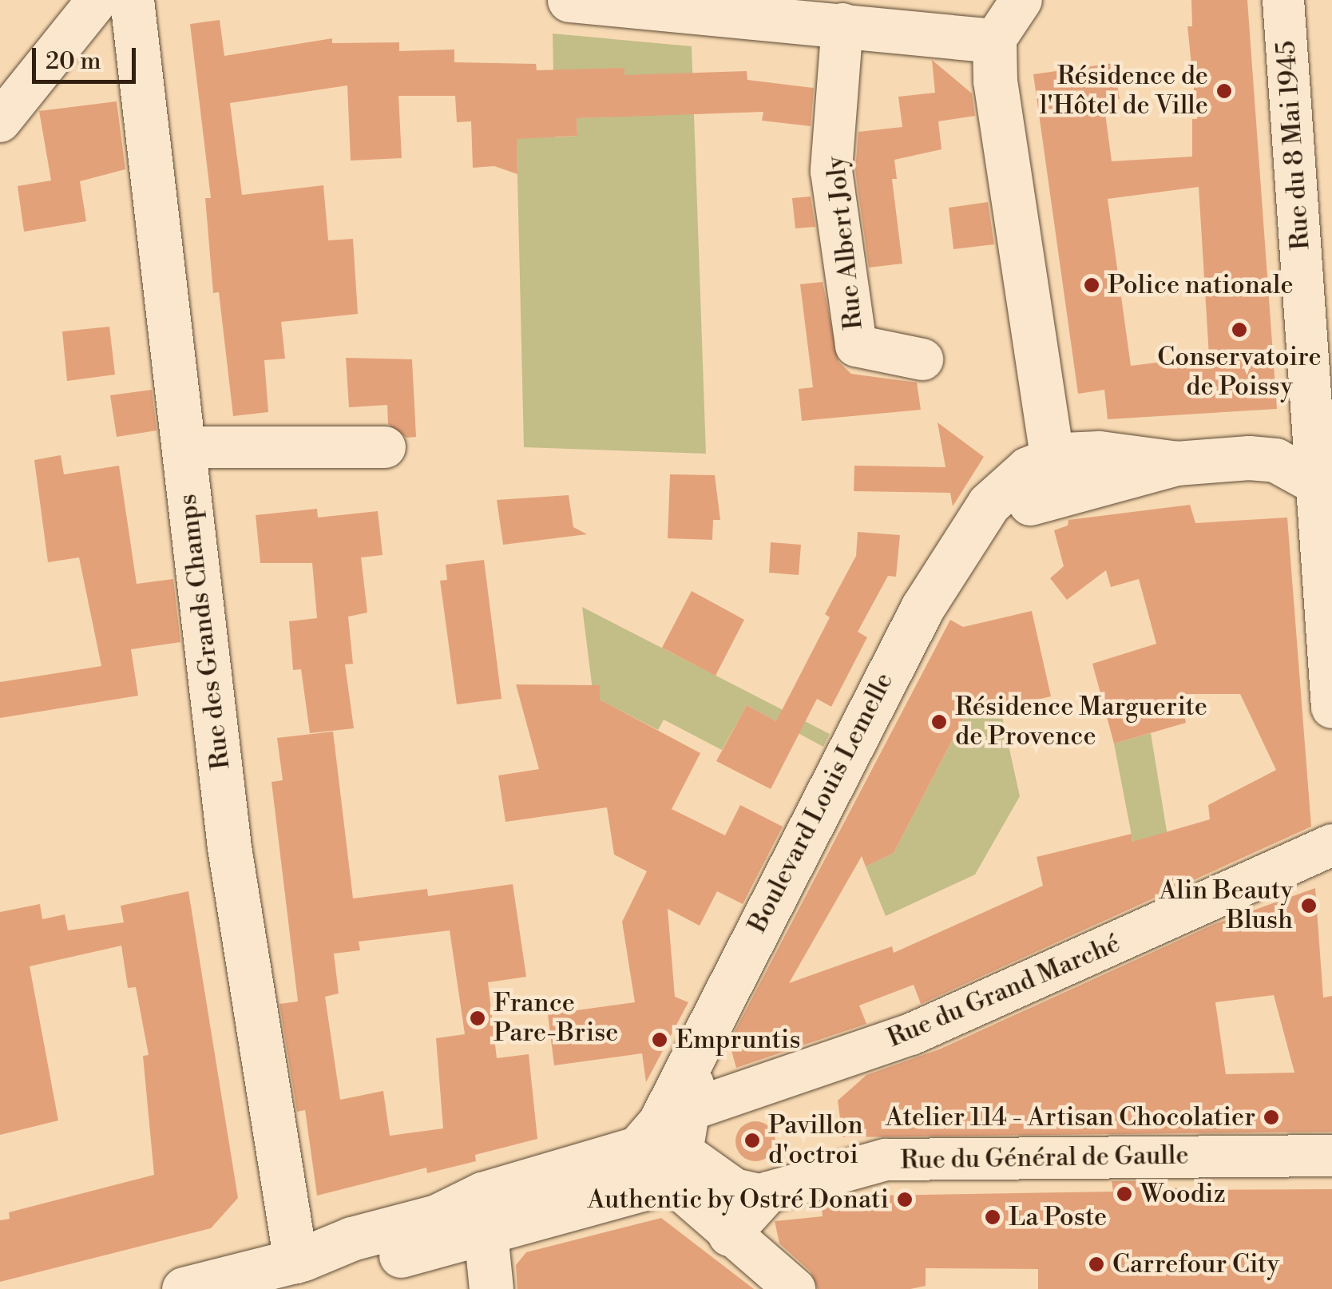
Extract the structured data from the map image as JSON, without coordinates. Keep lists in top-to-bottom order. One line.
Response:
{"streets":{"street":["Rue du 8 Mai 1945","Rue Albert Joly","Rue des Grands Champs","Boulevard Louis Lemelle","Rue du Grand Marché","Rue du Général de Gaulle"]},"crossings":[["Rue du 8 Mai 1945","Boulevard Louis Lemelle"],["Boulevard Louis Lemelle","Rue du Grand Marché"]],"places":["Résidence de l'Hôtel de Ville","Police nationale","Conservatoire de Poissy","Résidence Marguerite de Provence","Alin Beauty Blush","France Pare-Brise","Empruntis","Atelier 114 - Artisan Chocolatier","Pavillon d'octroi","Woodiz","Authentic by Ostré Donati","La Poste","Carrefour City"],"scale_bar":"20 m"}
